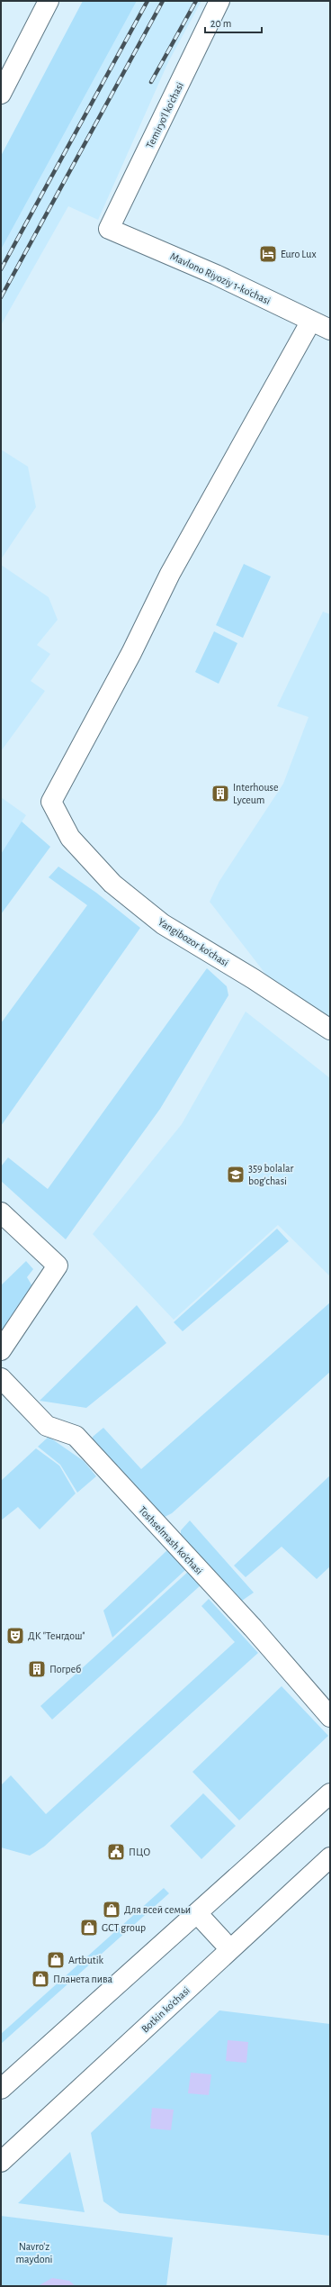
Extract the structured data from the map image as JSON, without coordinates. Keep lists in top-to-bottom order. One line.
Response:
{"streets":{"main road":["Temiryo'l ko'chasi","Mavlono Riyoziy 1-ko'chasi","Yangibozor ko'chasi","Toshselmash ko'chasi","Botkin ko'chasi"]},"crossings":[["Temiryo'l ko'chasi","Mavlono Riyoziy 1-ko'chasi"],["Mavlono Riyoziy 1-ko'chasi","Yangibozor ko'chasi"]],"parks":["Navro'z maydoni"],"places":{"hotel":["Euro Lux"],"building":["Interhouse Lyceum","Погреб"],"school or university":["359 bolalar bog'chasi"],"theatre":["ДК \"Тенгдош\""],"public building":["ПЦО"],"shop":["Для всей семьи","GCT group","Artbutik","Планета пива"]},"scale_bar":"20 m"}
